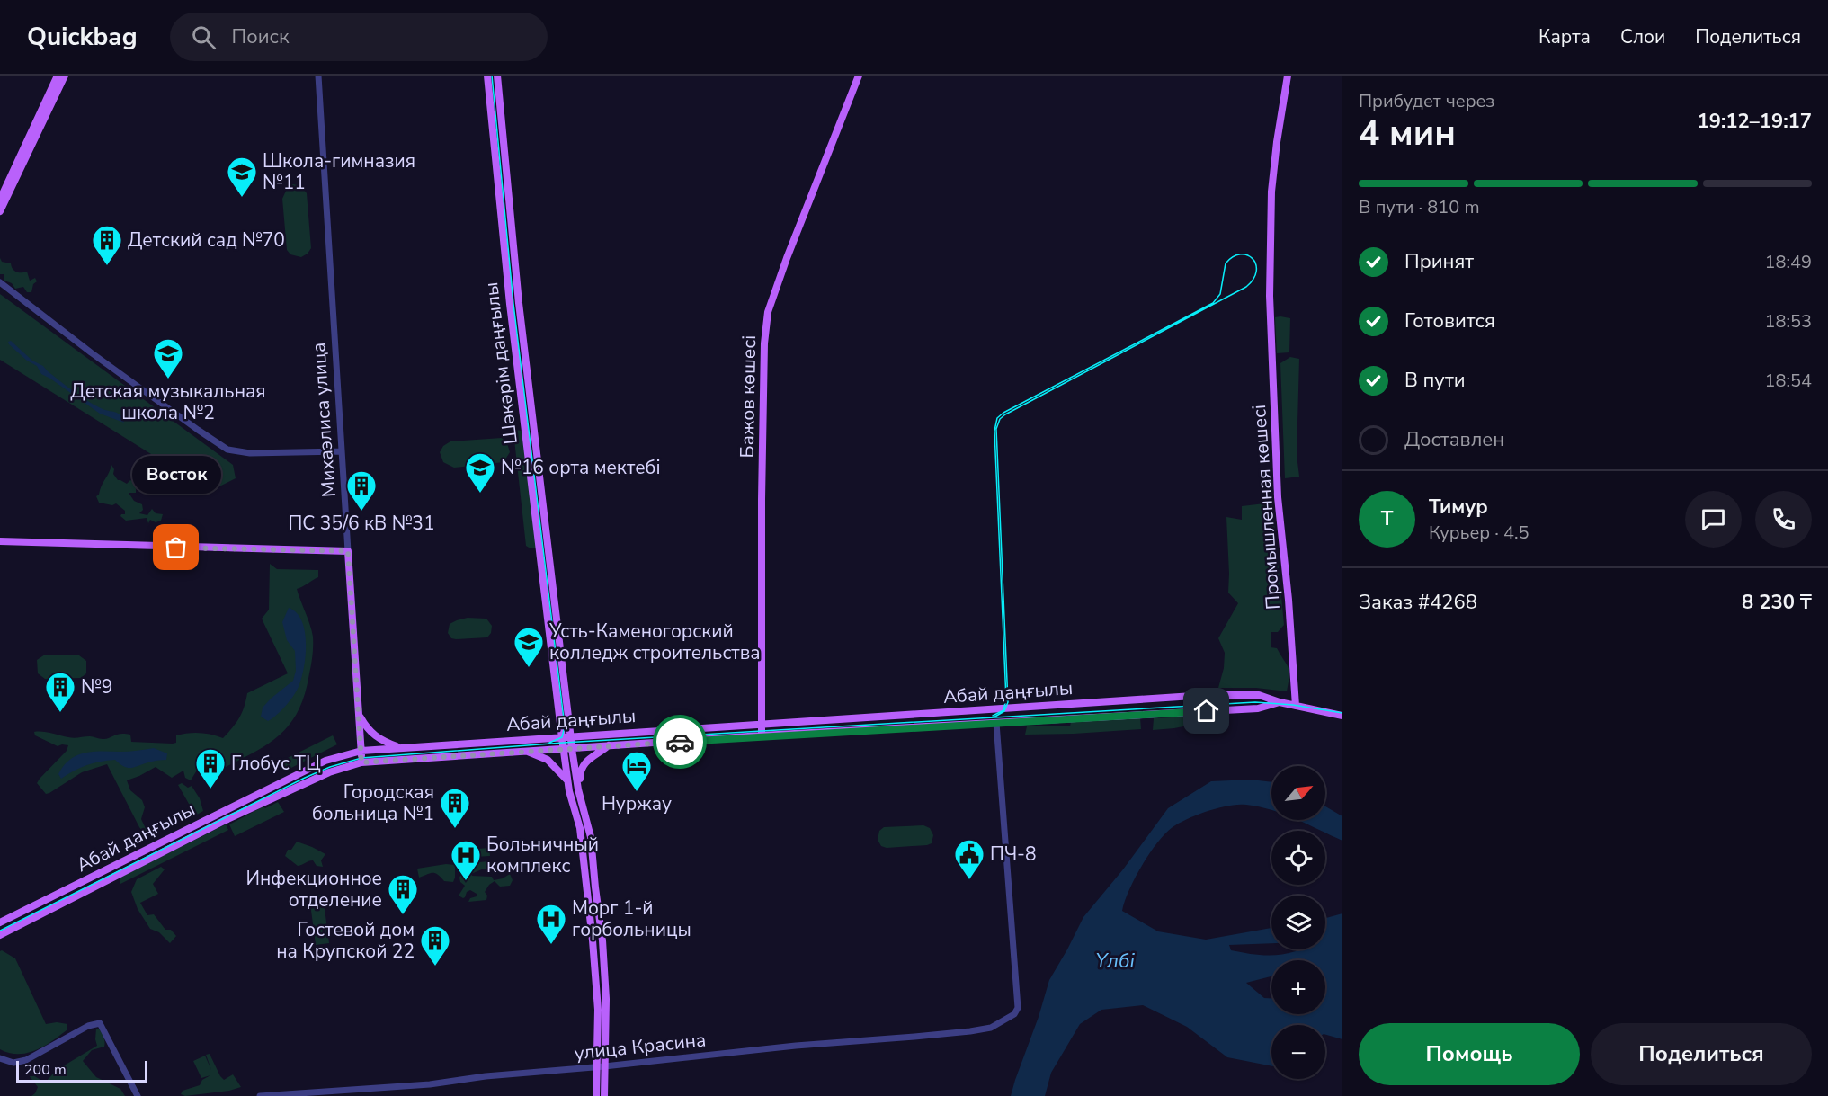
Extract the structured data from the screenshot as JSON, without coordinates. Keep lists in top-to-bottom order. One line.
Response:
{"streets":{"main road":["Шәкәрім даңғылы","Бажов көшесі","Михаэлиса улица","Промышленная көшесі","Абай даңғылы"],"street":["улица Красина"]},"crossings":[["Шәкәрім даңғылы","Абай даңғылы"],["Шәкәрім даңғылы","улица Красина"],["Бажов көшесі","Абай даңғылы"],["Михаэлиса улица","Абай даңғылы"],["Промышленная көшесі","Абай даңғылы"],["Абай даңғылы","улица Красина"]],"water":["Үлбі"],"places":{"school or university":["Школа-гимназия №11","Детская музыкальная школа №2","№16 орта мектебі","Усть-Каменогорский колледж строительства"],"building":["Детский сад №70","ПС 35/6 кВ №31","№9","Глобус ТЦ","Городская больница №1","Инфекционное отделение","Гостевой дом на Крупской 22"],"other":["Восток"],"hotel":["Нуржау"],"public building":["ПЧ-8"],"hospital":["Больничный комплекс","Морг 1-й горбольницы"]},"scale_bar":"200 m","north":"top right","page":{"header":"Quickbag","search":"Поиск","nav":["Карта","Слои","Поделиться"],"heading":["4 мин","Прибудет через","19:12–19:17"],"panel":["Тимур","Курьер · 4.5","Заказ #4268","8 230 ₸"],"bar":"В пути · 810 m","list":[["Принят","18:49"],["Готовится","18:53"],["В пути","18:54"],"Доставлен"],"bubble":"Восток","round":"Т","map_buttons":["+","−"],"buttons":["Помощь","Поделиться"],"scale":"200 m"}}
